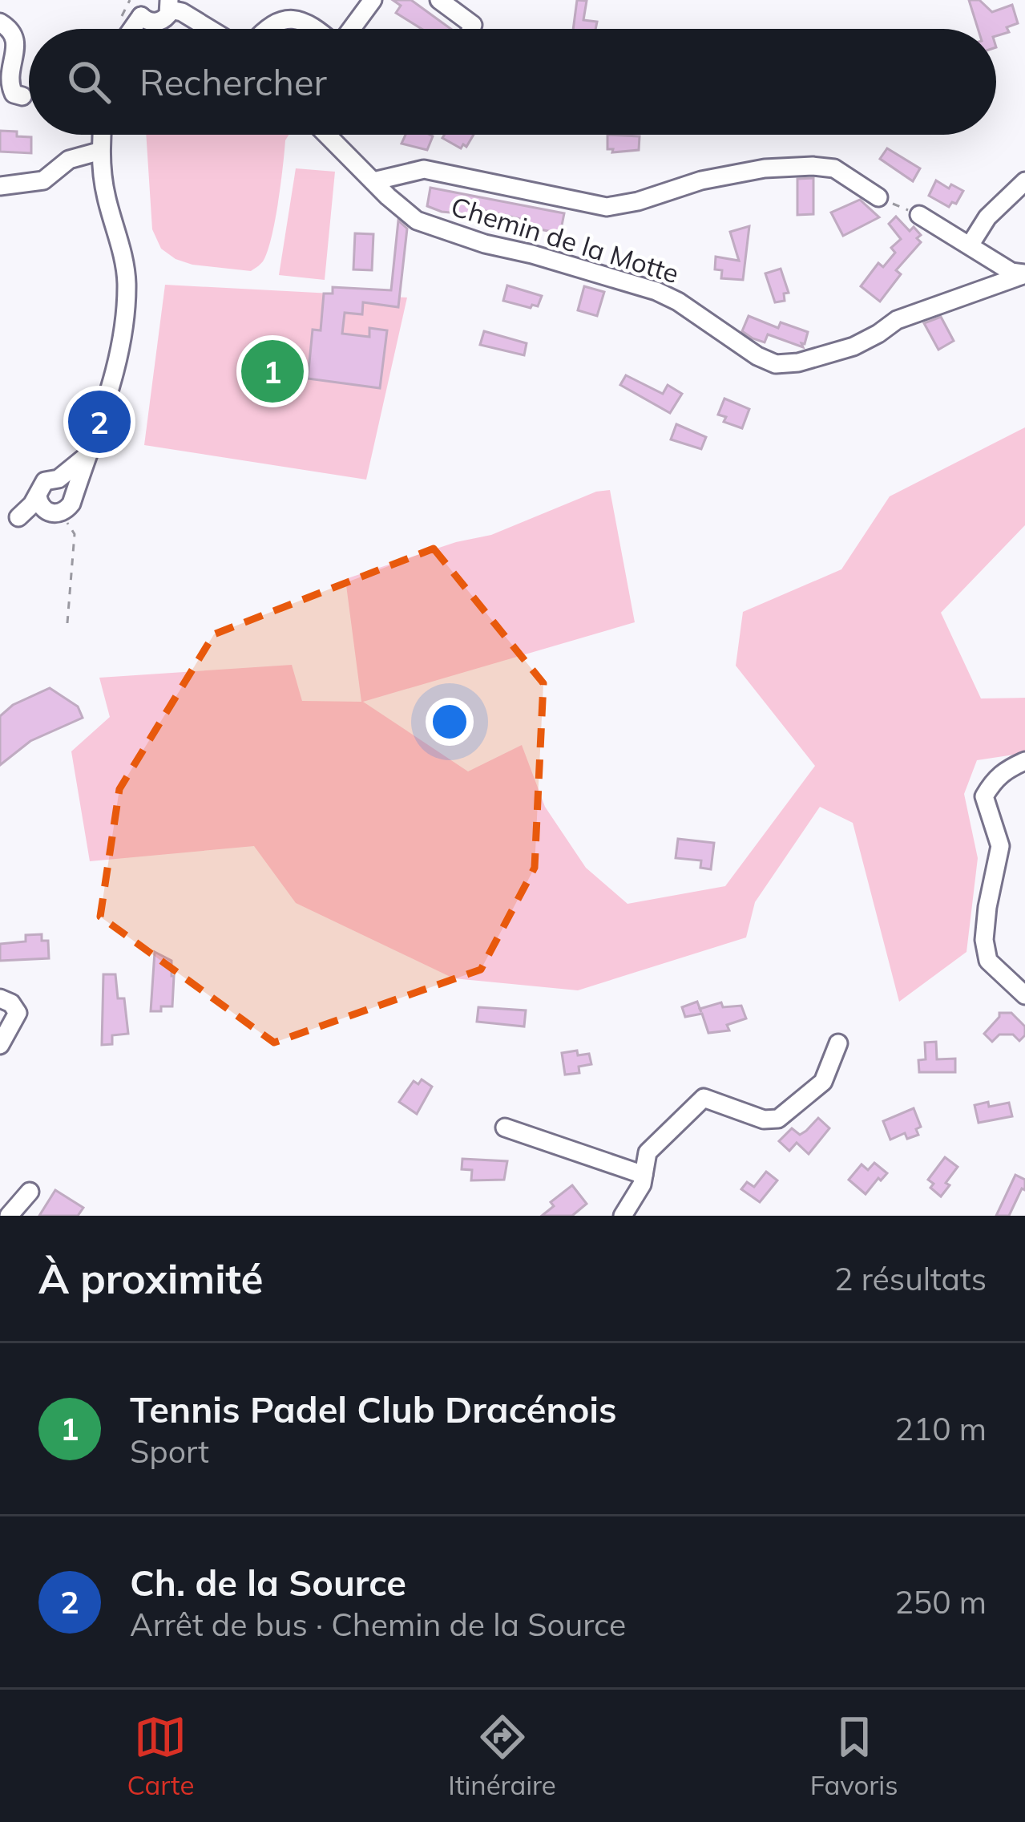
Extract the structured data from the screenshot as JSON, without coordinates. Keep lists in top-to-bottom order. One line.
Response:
{"streets":{"street":["Chemin de la Motte"]},"page":{"search":"Rechercher","pins":["1","2"],"heading":["À proximité","2 résultats"],"list":[{"mark":"1","name":"Tennis Padel Club Dracénois","note":"Sport","value":"210 m"},{"mark":"2","name":"Ch. de la Source","note":"Arrêt de bus · Chemin de la Source","value":"250 m"}],"nav":["Carte","Itinéraire","Favoris"]}}
